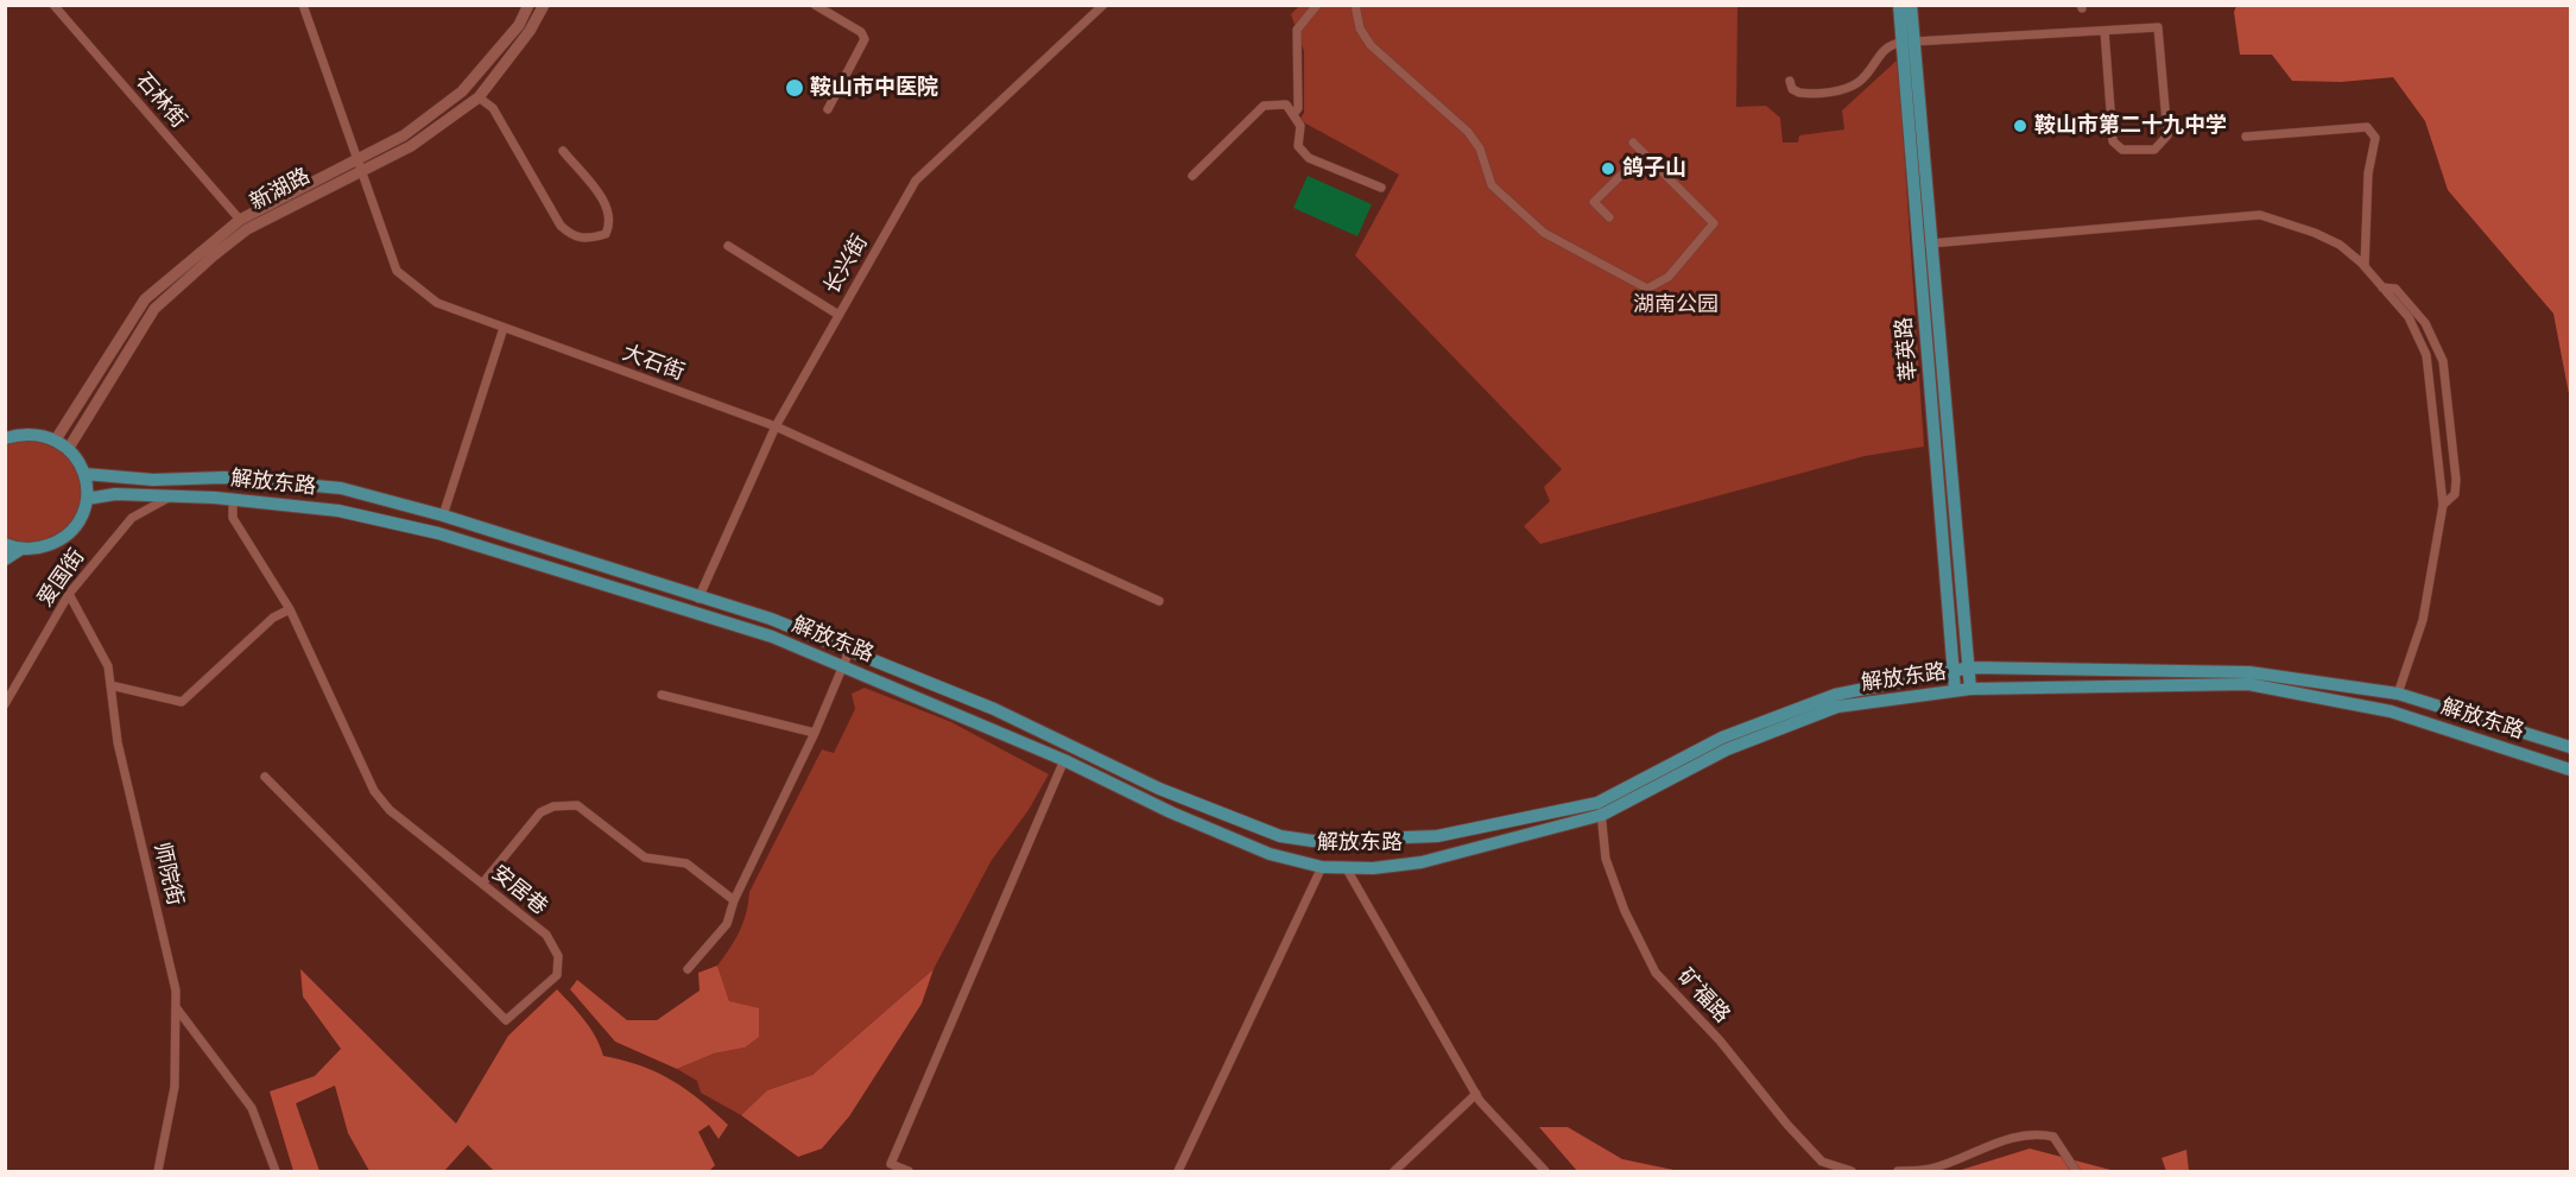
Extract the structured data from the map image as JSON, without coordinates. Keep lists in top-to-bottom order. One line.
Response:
{"streets":{"main road":["新湖路","莘英路","解放东路"],"street":["石林街","长兴街","大石街","爱国街","师院街","安居巷","矿福路"]},"crossings":[["石林街","新湖路"],["新湖路","大石街"],["长兴街","大石街"],["长兴街","解放东路"],["莘英路","解放东路"],["解放东路","爱国街"],["解放东路","安居巷"],["解放东路","矿福路"],["爱国街","师院街"]],"parks":["湖南公园"],"places":["鞍山市中医院","鞍山市第二十九中学","鸽子山"]}
